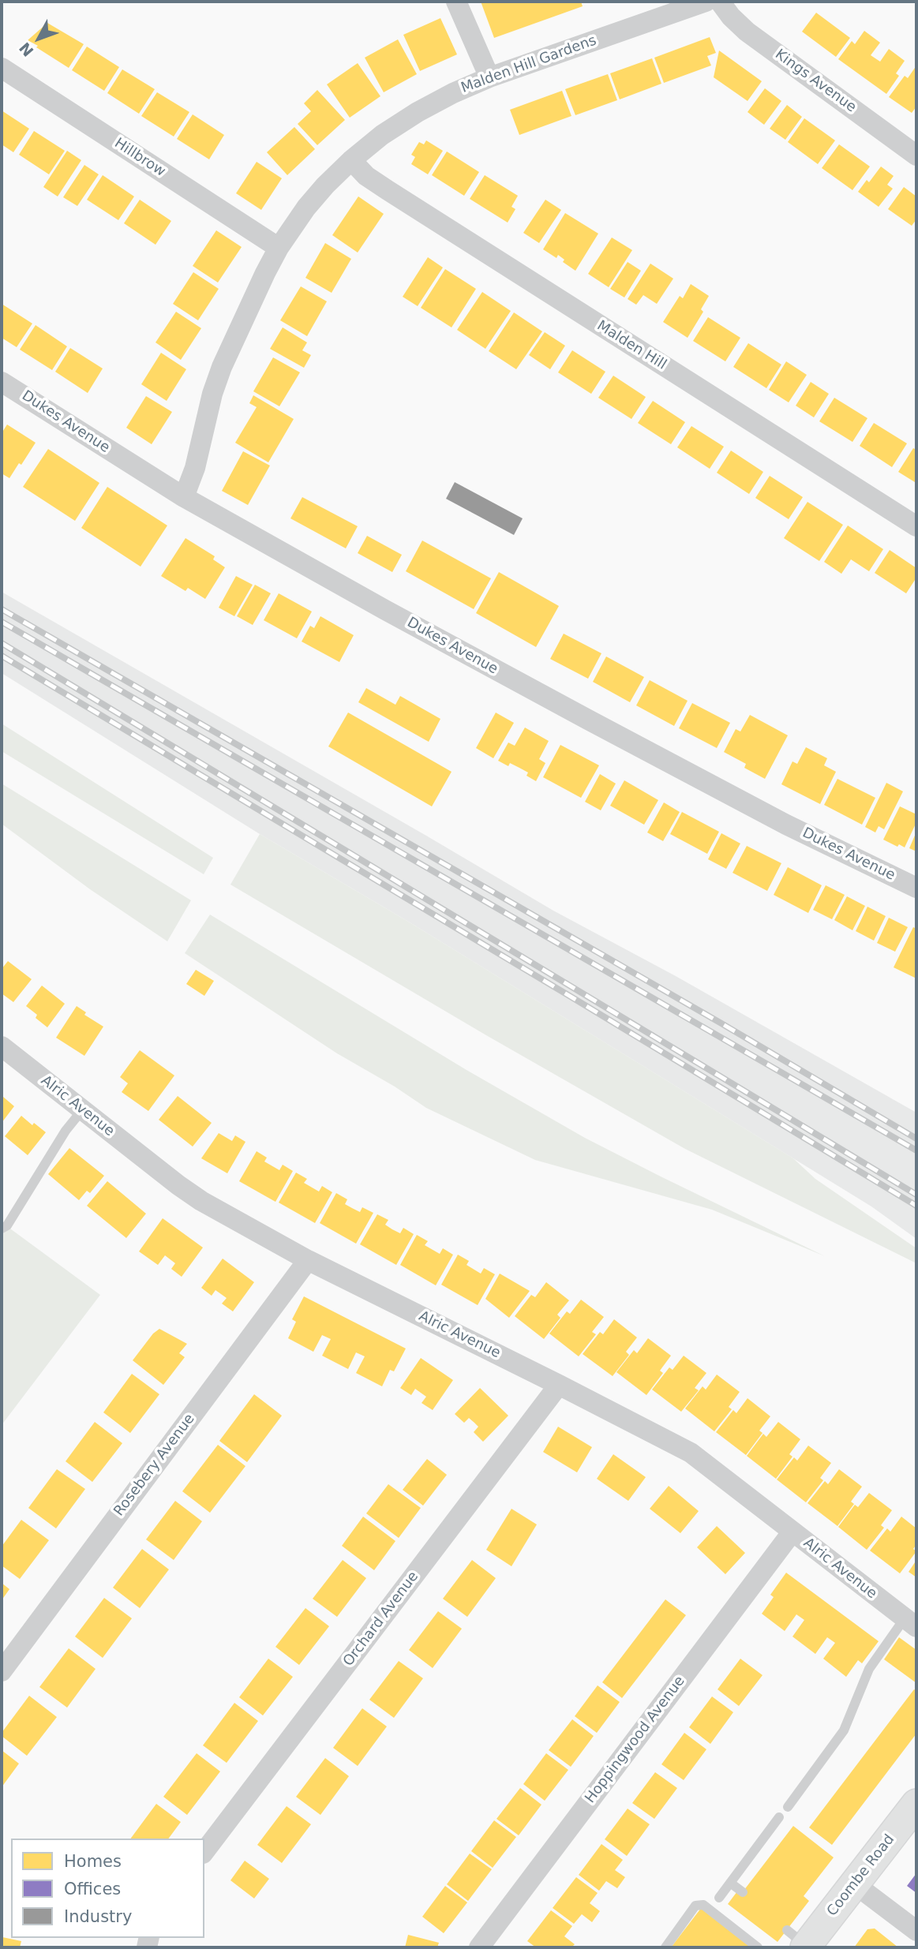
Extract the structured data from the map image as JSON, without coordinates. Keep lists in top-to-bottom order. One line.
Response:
{"streets":{"main road":["Coombe Road"],"street":["Malden Hill Gardens","Kings Avenue","Hillbrow","Malden Hill","Dukes Avenue","Alric Avenue","Rosebery Avenue","Orchard Avenue","Hoppingwood Avenue"]},"crossings":[["Malden Hill Gardens","Hillbrow"],["Malden Hill Gardens","Malden Hill"],["Malden Hill Gardens","Dukes Avenue"],["Alric Avenue","Rosebery Avenue"],["Alric Avenue","Orchard Avenue"],["Alric Avenue","Hoppingwood Avenue"]],"legend":["Homes","Offices","Industry"],"north":"bottom left"}
